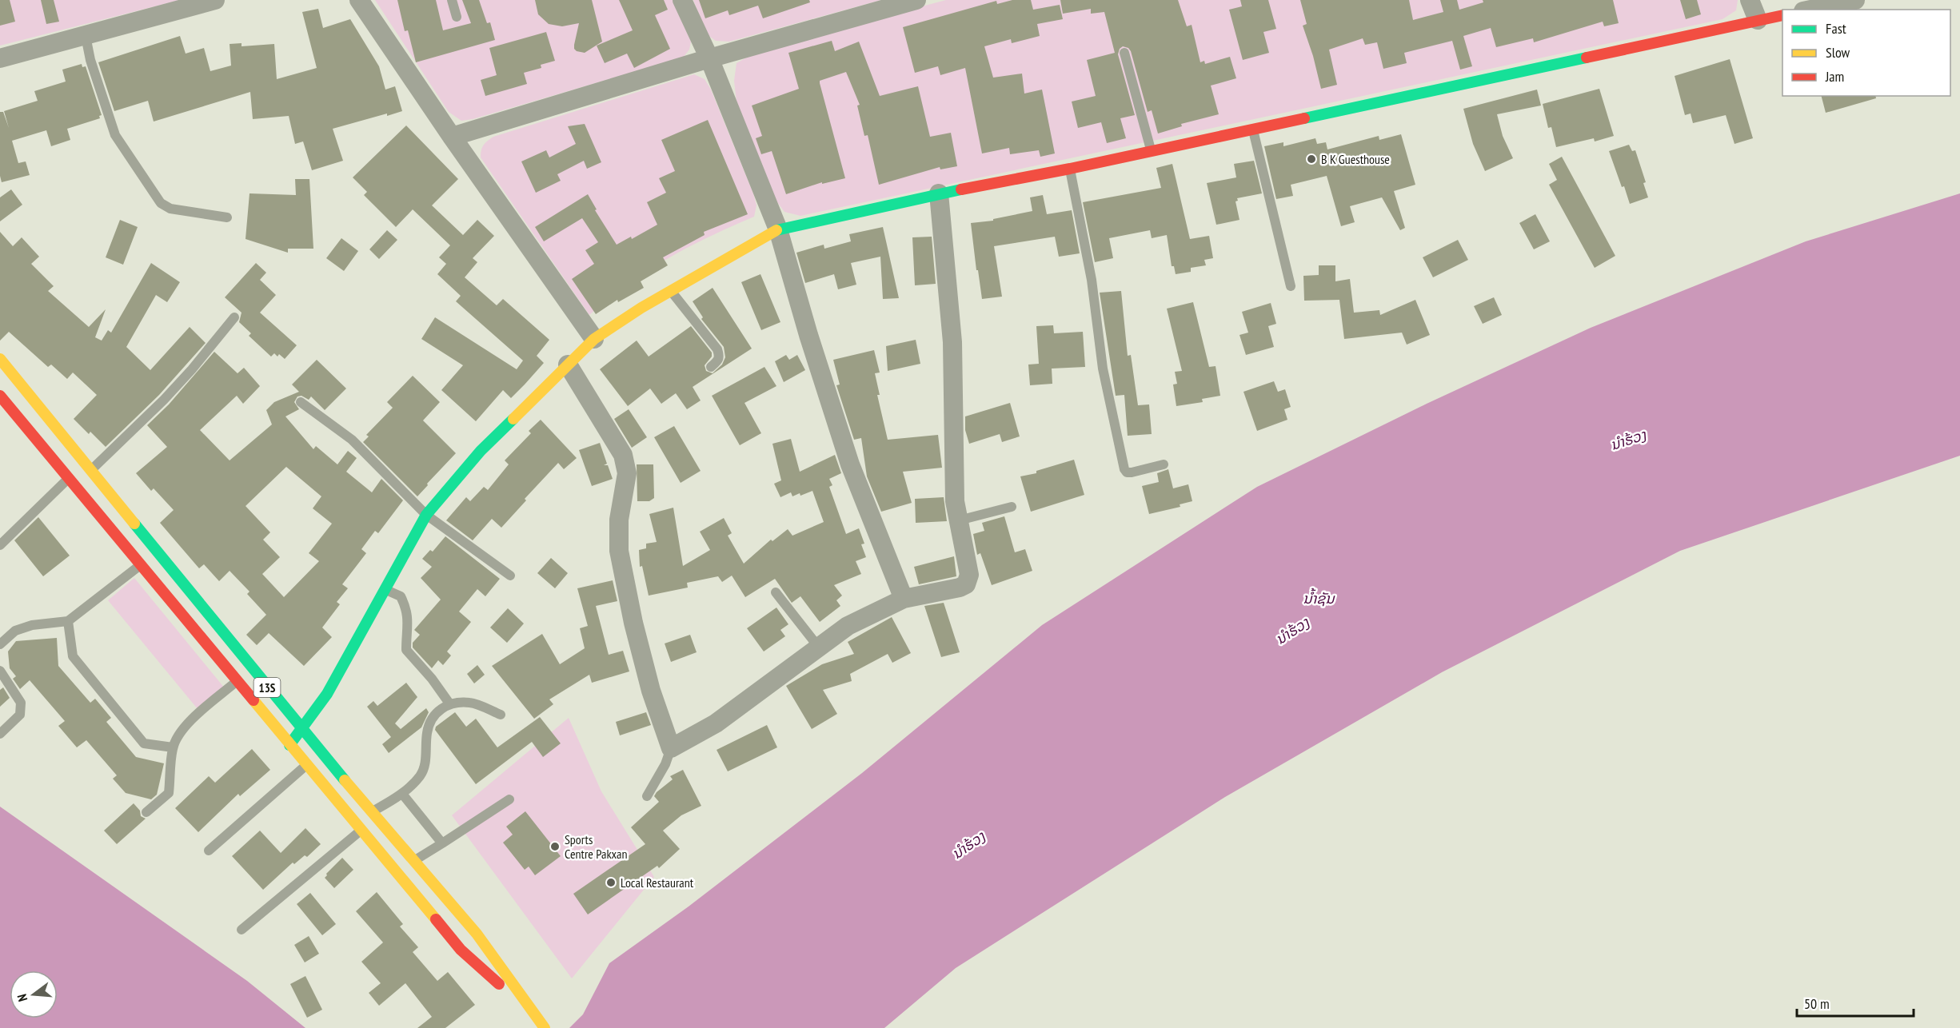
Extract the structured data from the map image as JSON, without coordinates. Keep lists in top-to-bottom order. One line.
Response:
{"streets":{"main road":["13S"]},"water":["ນຳ້ຮວງ","ນ້ຳຊັນ"],"places":["B K Guesthouse","Sports Centre Pakxan","Local Restaurant"],"legend":["Fast","Slow","Jam"],"scale_bar":"50 m","north":"left"}
